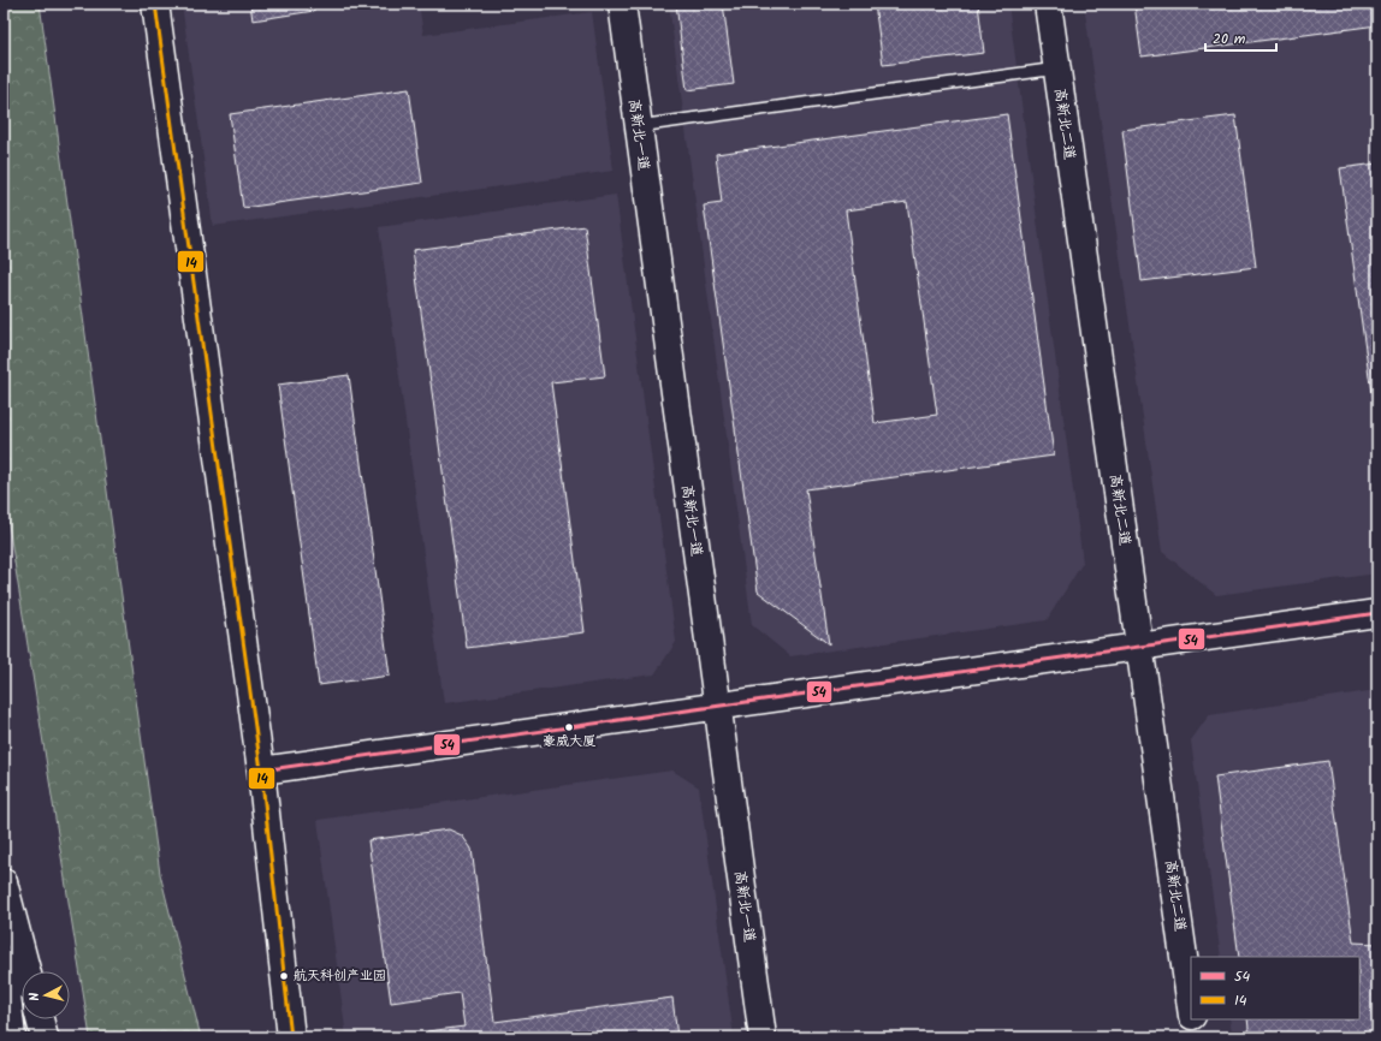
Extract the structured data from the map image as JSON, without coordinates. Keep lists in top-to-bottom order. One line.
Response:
{"streets":{"main road":["高新北二道","高新北一道"]},"places":["豪威大厦","航天科创产业园"],"lines":["transit line 14","transit line 54"],"legend":["54","14"],"scale_bar":"20 m","north":"left"}
